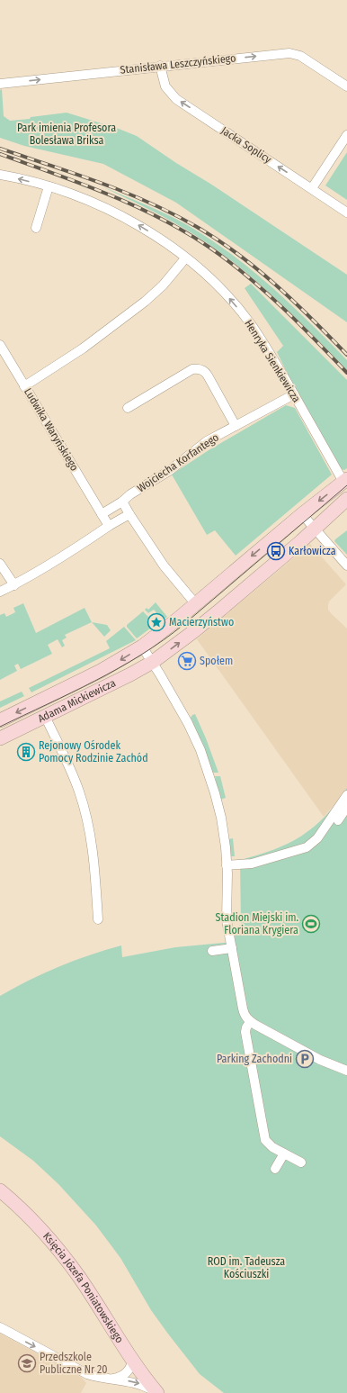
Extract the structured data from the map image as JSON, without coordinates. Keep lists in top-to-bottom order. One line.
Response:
{"streets":{"street":["Stanisława Leszczyńskiego","Jacka Soplicy","Henryka Sienkiewicza","Ludwika Waryńskiego","Wojciecha Korfantego","Adama Mickiewicza","Księcia Józefa Poniatowskiego"]},"crossings":[["Stanisława Leszczyńskiego","Jacka Soplicy"],["Henryka Sienkiewicza","Wojciecha Korfantego"],["Henryka Sienkiewicza","Adama Mickiewicza"]],"one_way":["Stanisława Leszczyńskiego","Jacka Soplicy","Henryka Sienkiewicza"],"parks":["Park imienia Profesora Bolesława Briksa","ROD im. Tadeusza Kościuszki"],"places":{"bus stop":["Karłowicza"],"place":["Macierzyństwo"],"supermarket":["Społem"],"building":["Rejonowy Ośrodek Pomocy Rodzinie Zachód"],"sports":["Stadion Miejski im. Floriana Krygiera"],"parking":["Parking Zachodni"],"school or university":["Przedszkole Publiczne Nr 20"]}}
